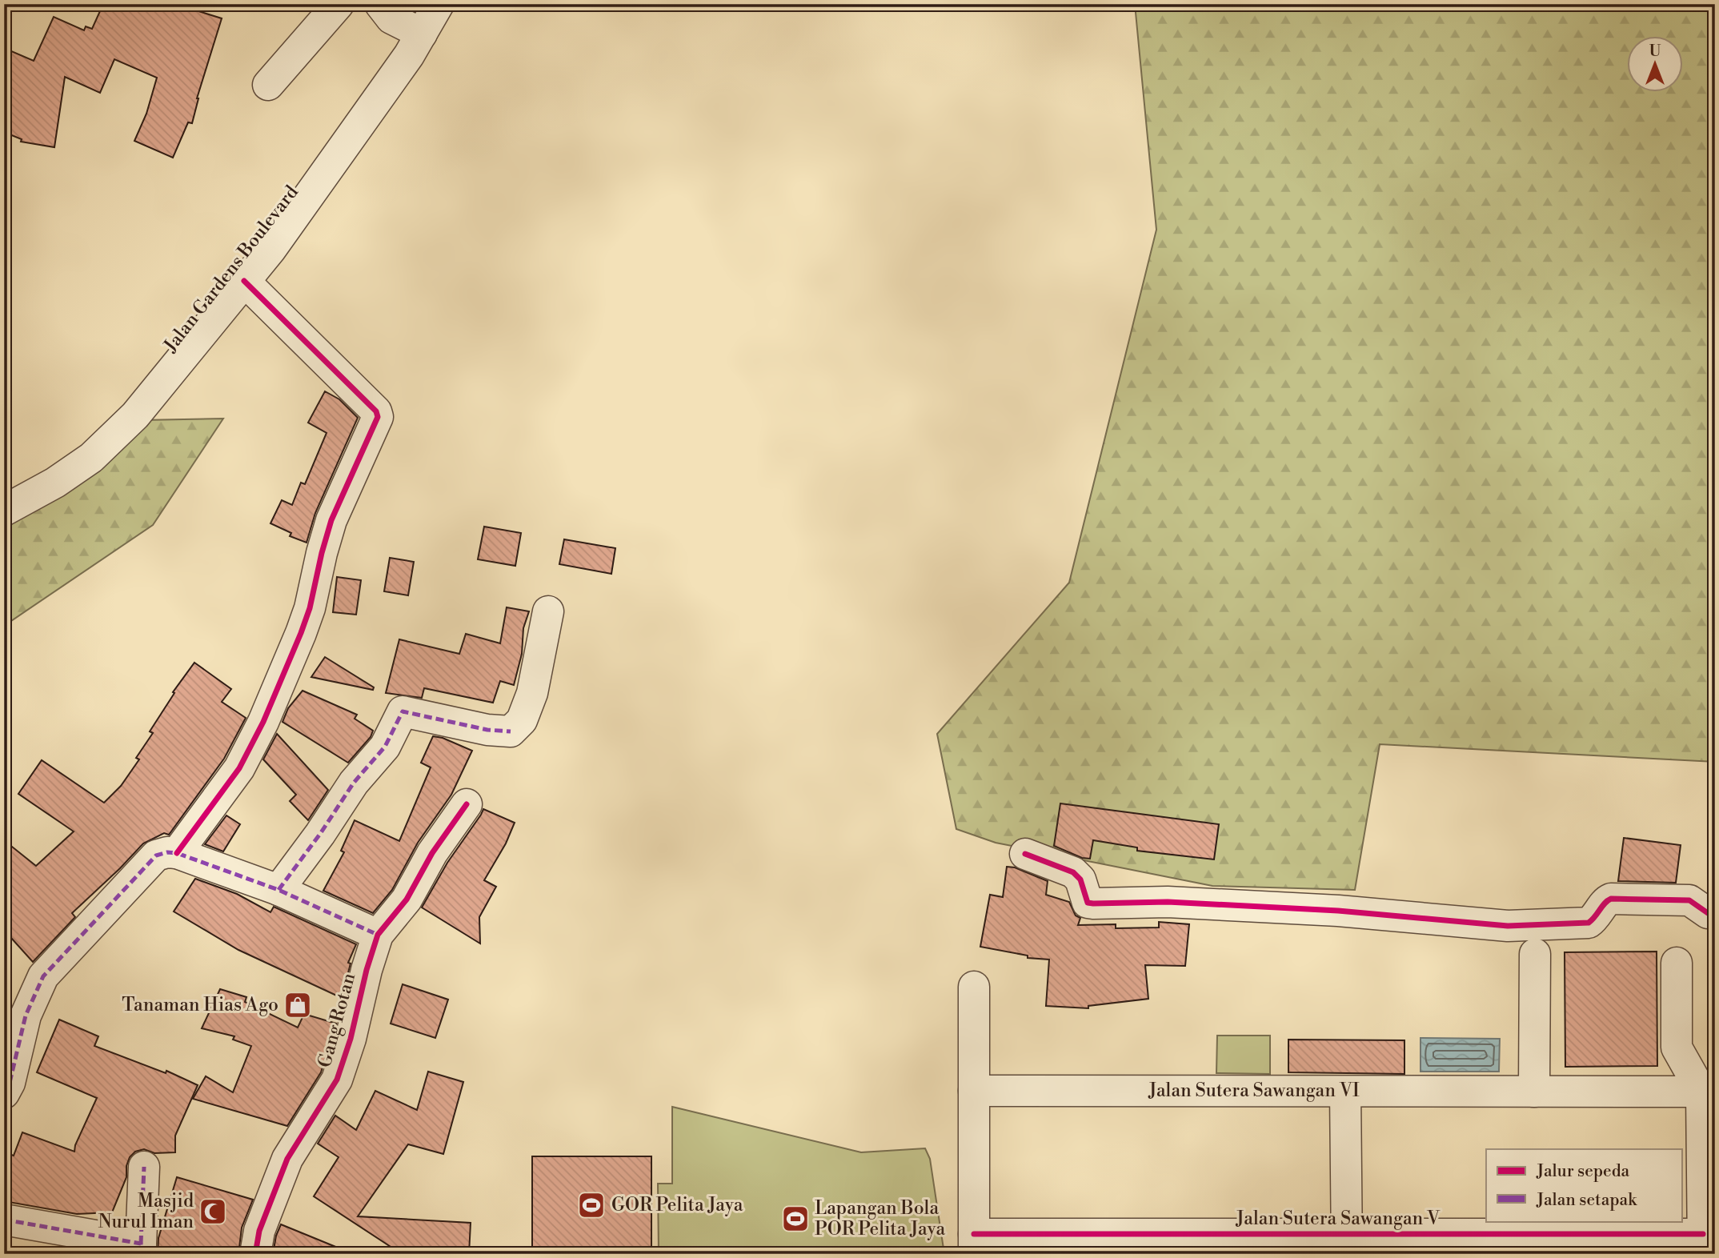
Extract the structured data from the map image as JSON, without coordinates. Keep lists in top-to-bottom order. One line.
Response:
{"streets":{"street":["Jalan Gardens Boulevard","Gang Rotan","Jalan Sutera Sawangan VI","Jalan Sutera Sawangan V"]},"places":{"shop":["Tanaman Hias Ago"],"sports":["GOR Pelita Jaya","Lapangan Bola POR Pelita Jaya"],"mosque":["Masjid Nurul Iman"]},"legend":["Jalur sepeda","Jalan setapak"],"north":"top"}
